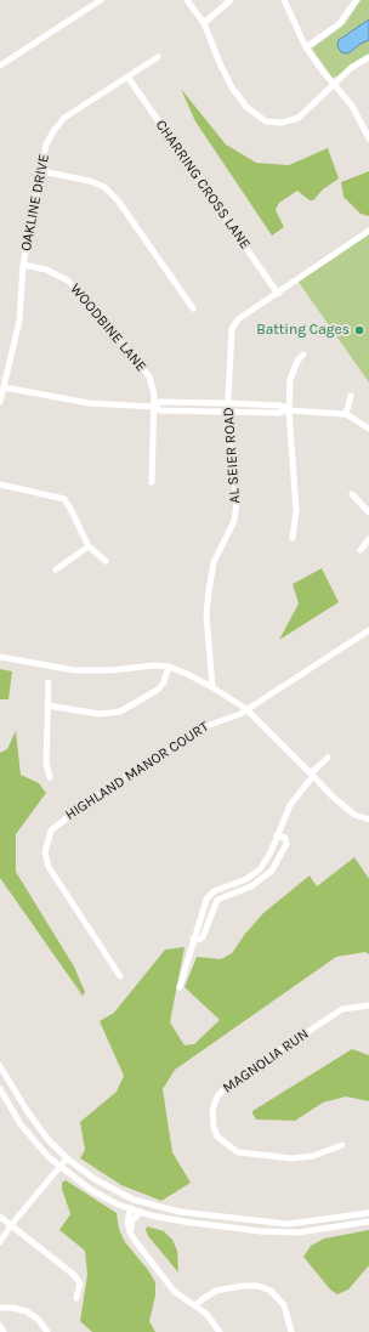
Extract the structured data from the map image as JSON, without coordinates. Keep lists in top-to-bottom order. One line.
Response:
{"streets":{"street":["CHARRING CROSS LANE","OAKLINE DRIVE","WOODBINE LANE","AL SEIER ROAD","HIGHLAND MANOR COURT","MAGNOLIA RUN"]},"crossings":[["CHARRING CROSS LANE","OAKLINE DRIVE"],["CHARRING CROSS LANE","AL SEIER ROAD"],["OAKLINE DRIVE","WOODBINE LANE"]],"places":["Batting Cages"]}
